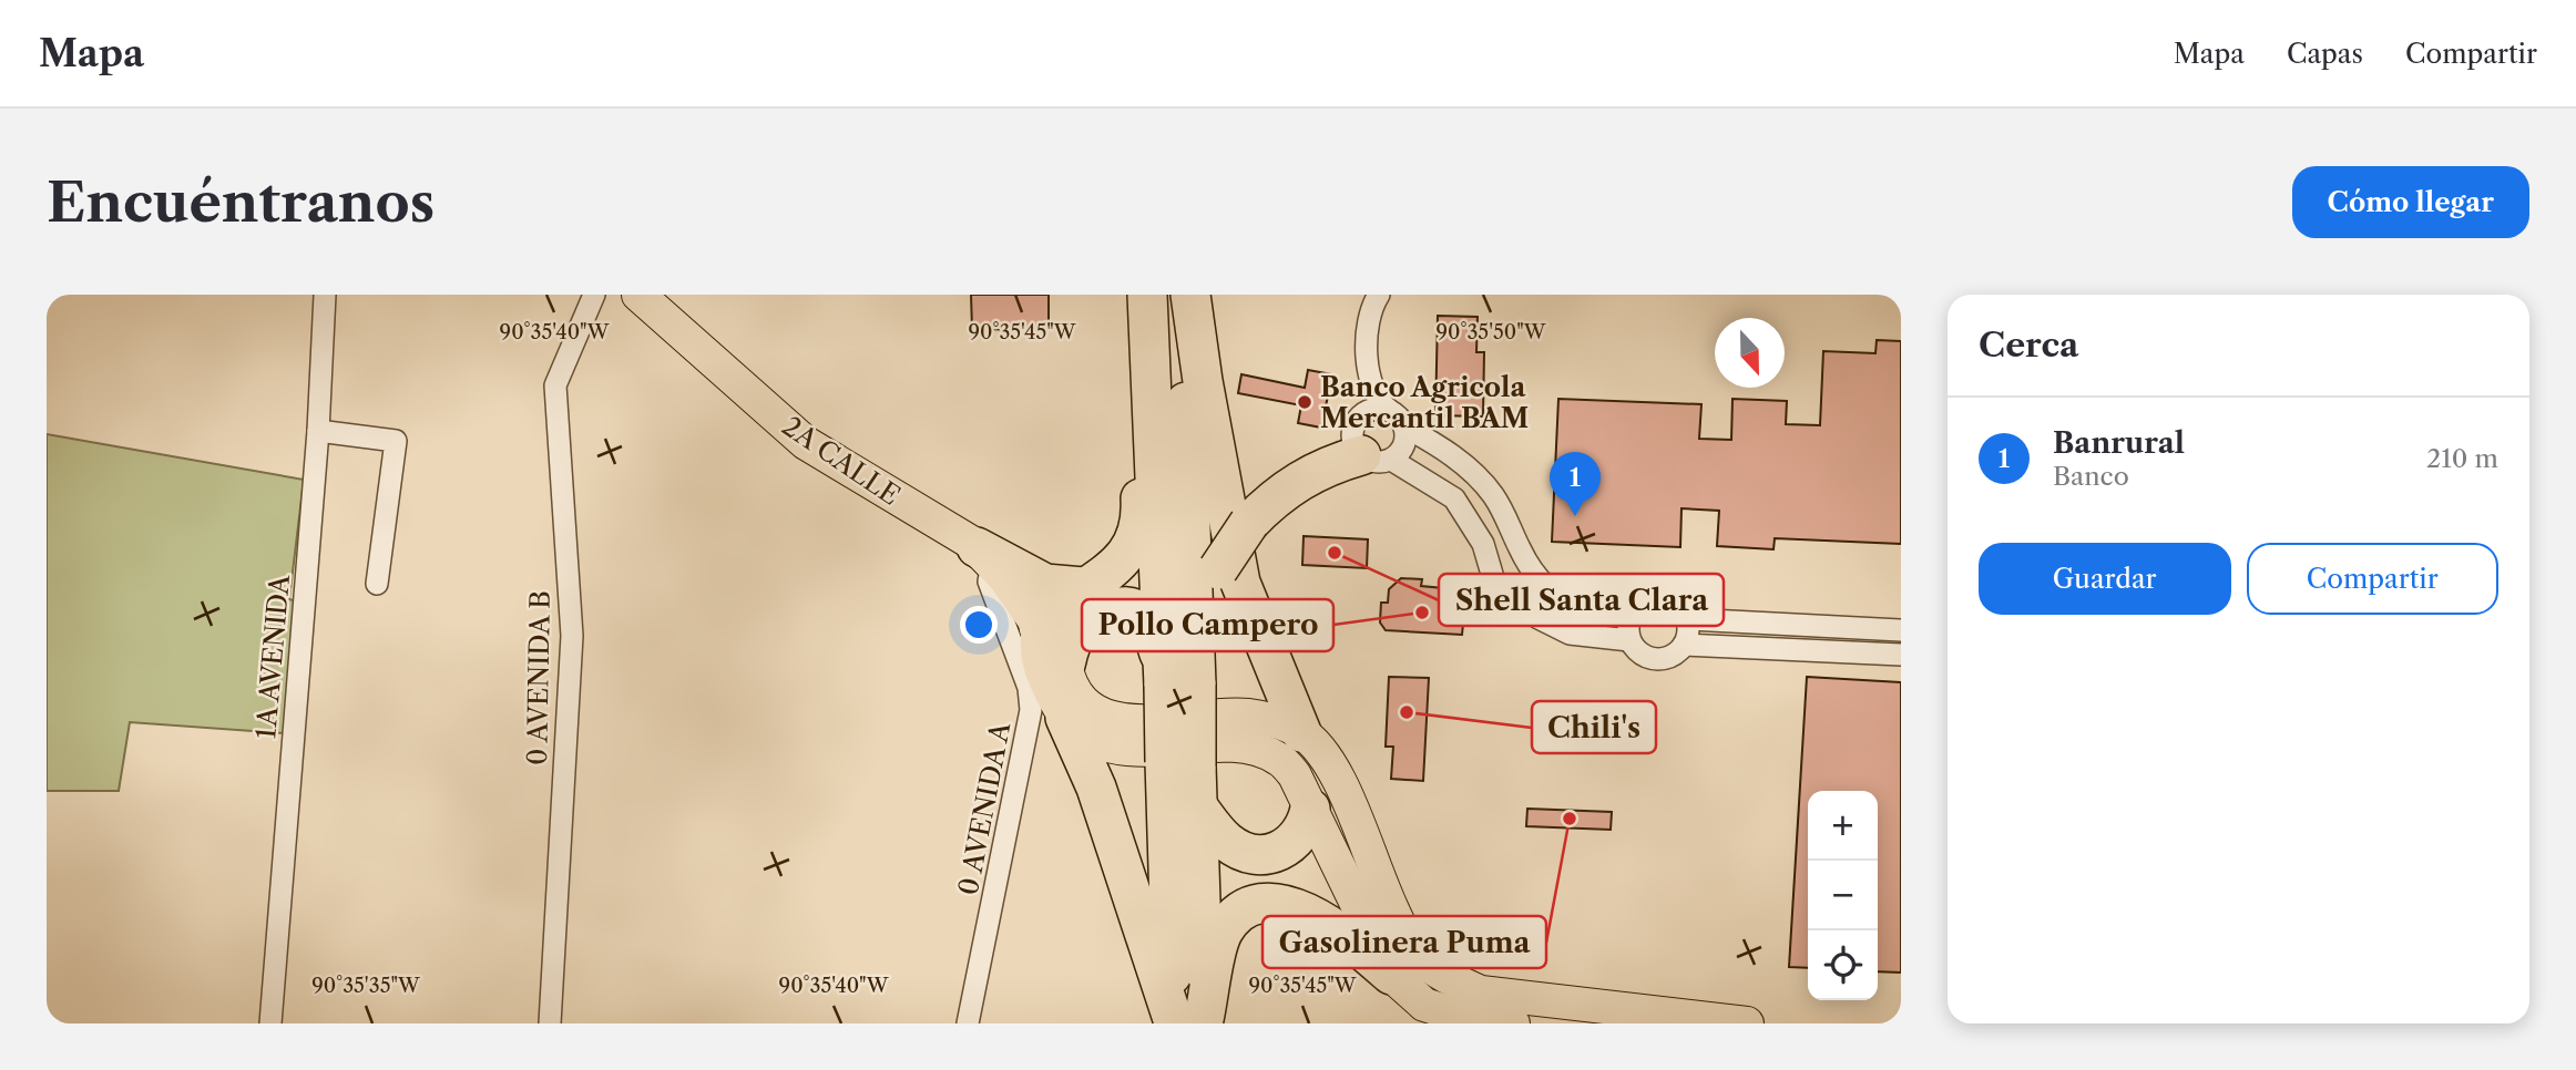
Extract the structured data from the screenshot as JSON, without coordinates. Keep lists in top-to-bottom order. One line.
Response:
{"streets":{"main road":["2A CALLE"],"street":["1A AVENIDA","0 AVENIDA B","0 AVENIDA A"]},"crossings":[["2A CALLE","0 AVENIDA A"]],"places":["Banco Agricola Mercantil BAM","Shell Santa Clara","Pollo Campero","Chili's","Gasolinera Puma"],"north":"bottom","page":{"header":"Mapa","nav":["Mapa","Capas","Compartir"],"buttons":["Cómo llegar",["Guardar","Compartir"]],"title":"Encuéntranos","heading":"Cerca","list":[{"mark":"1","name":"Banrural","note":"Banco","value":"210 m"}],"pins":"1","map_buttons":["+","−"]},"coordinates":["90°35'40\"W","90°35'45\"W","90°35'50\"W","90°35'35\"W"]}
